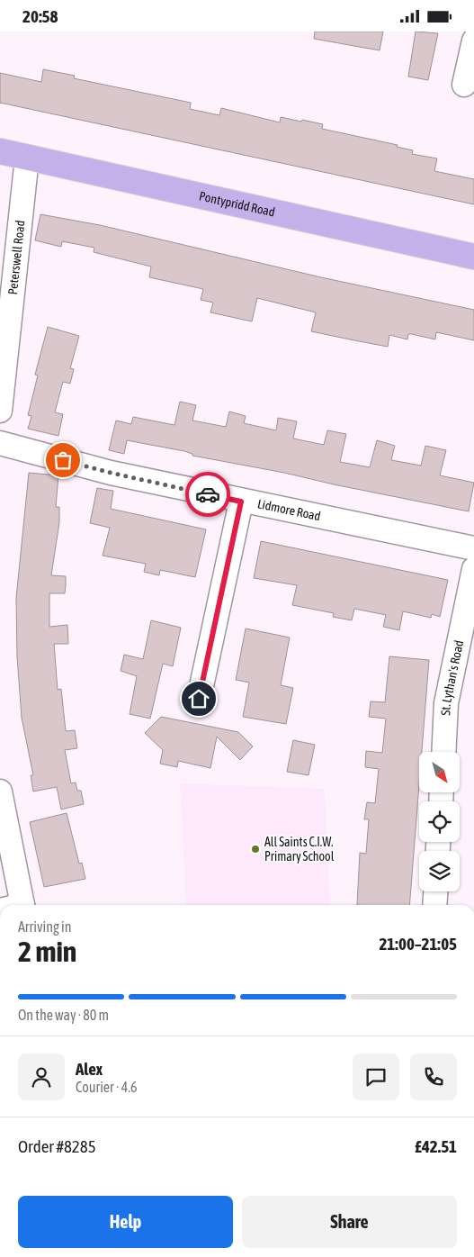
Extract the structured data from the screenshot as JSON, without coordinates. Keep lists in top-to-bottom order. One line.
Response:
{"streets":{"main road":["Pontypridd Road"],"street":["Peterswell Road","Lidmore Road","St. Lythan's Road"]},"crossings":[["Pontypridd Road","Peterswell Road"]],"places":["All Saints C.I.W. Primary School"],"north":"bottom right","page":{"status":"20:58","heading":["2 min","Arriving in","21:00–21:05"],"panel":["Alex","Courier · 4.6","Order #8285","£42.51"],"bar":"On the way · 80 m","buttons":["Help","Share"]}}
